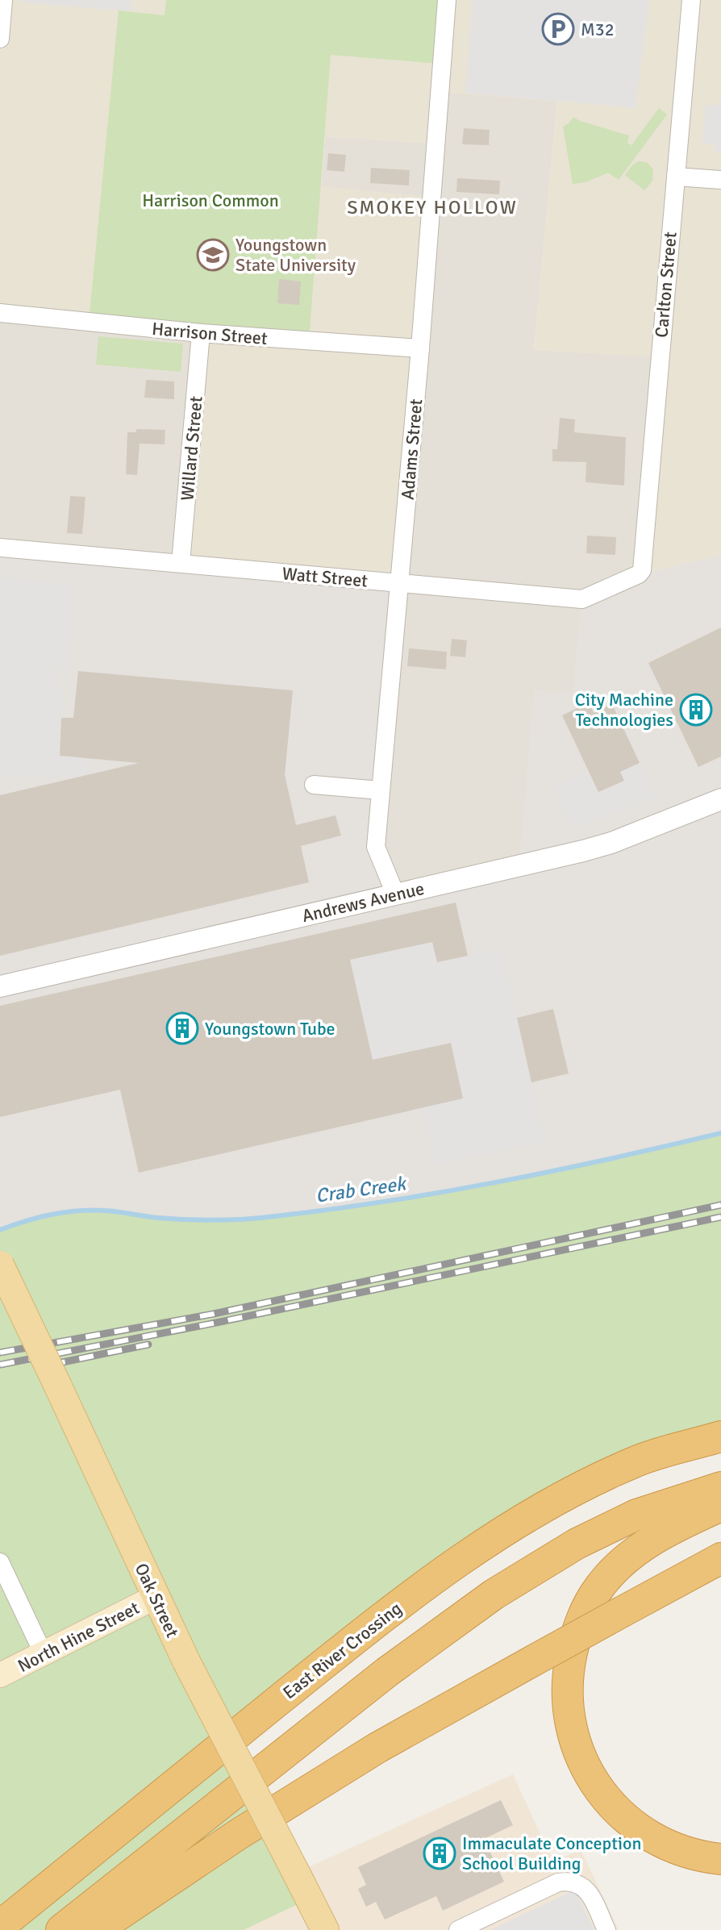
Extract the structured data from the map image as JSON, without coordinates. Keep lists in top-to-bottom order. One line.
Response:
{"streets":{"highway":["East River Crossing"],"main road":["Oak Street","North Hine Street"],"street":["Carlton Street","Harrison Street","Willard Street","Adams Street","Watt Street","Andrews Avenue"]},"crossings":[["Carlton Street","Watt Street"],["Harrison Street","Willard Street"],["Harrison Street","Adams Street"],["Willard Street","Watt Street"],["Adams Street","Watt Street"],["Adams Street","Andrews Avenue"],["Oak Street","North Hine Street"]],"districts":["SMOKEY HOLLOW"],"water":["Crab Creek"],"parks":["Harrison Common"],"places":{"parking":["M32"],"school or university":["Youngstown State University"],"building":["City Machine Technologies","Youngstown Tube","Immaculate Conception School Building"]}}
